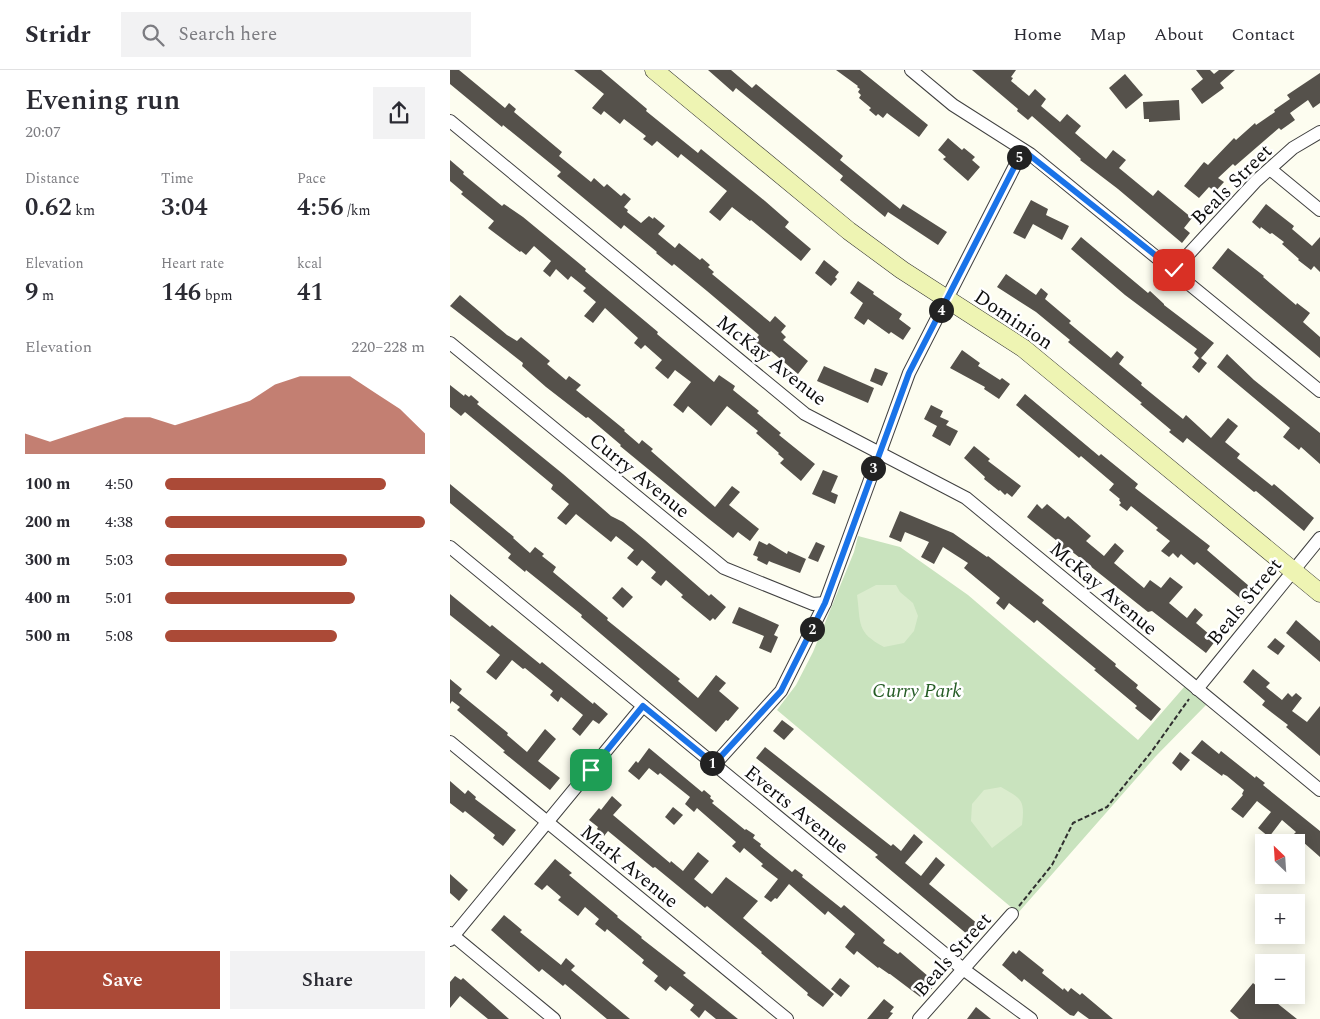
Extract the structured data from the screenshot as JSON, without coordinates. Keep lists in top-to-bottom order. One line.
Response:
{"streets":{"street":["Beals Street","Dominion","McKay Avenue","Curry Avenue","Everts Avenue","Mark Avenue"]},"crossings":[["Beals Street","Dominion"],["Beals Street","McKay Avenue"],["Beals Street","Everts Avenue"]],"parks":["Curry Park"],"north":"top left","page":{"header":"Stridr","search":"Search here","nav":["Home","Map","About","Contact"],"heading":["Evening run","20:07"],"pins":["5","4","3","2","1"],"stats":[["Distance","0.62 km"],["Time","3:04"],["Pace","4:56 /km"],["Elevation","9 m"],["Heart rate","146 bpm"],["kcal","41"]],"chart":["Elevation","220–228 m"],"list":[{"name":"100 m","note":"4:50"},{"name":"200 m","note":"4:38"},{"name":"300 m","note":"5:03"},{"name":"400 m","note":"5:01"},{"name":"500 m","note":"5:08"}],"map_buttons":["+","−"],"buttons":["Save","Share"]}}
